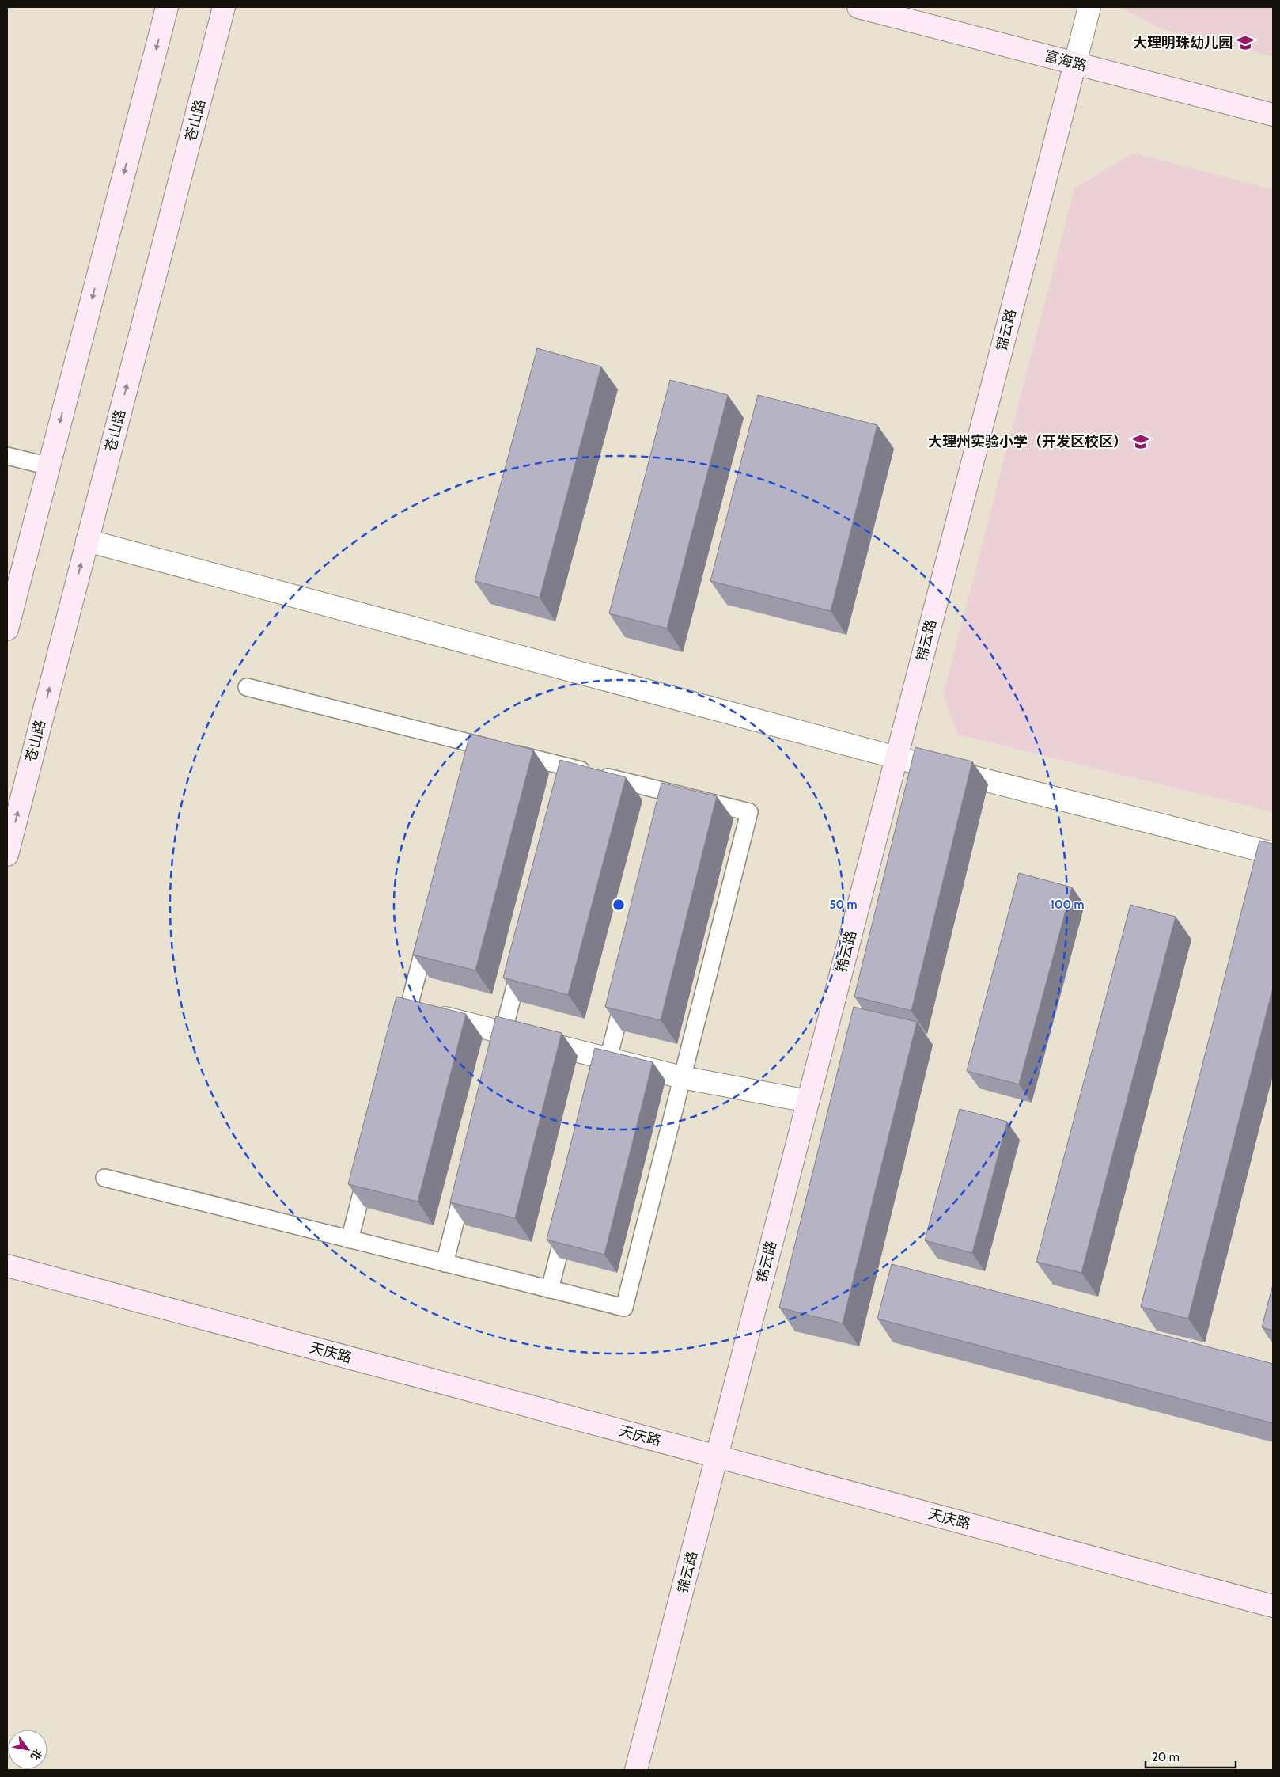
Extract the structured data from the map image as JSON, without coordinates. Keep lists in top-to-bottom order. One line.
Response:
{"streets":{"street":["富海路","苍山路","锦云路","天庆路"]},"crossings":[["富海路","锦云路"],["锦云路","天庆路"]],"places":{"school or university":["大理明珠幼儿园","大理州实验小学（开发区校区）"]},"scale_bar":"20 m","north":"bottom right","rings":["50 m","100 m"]}
